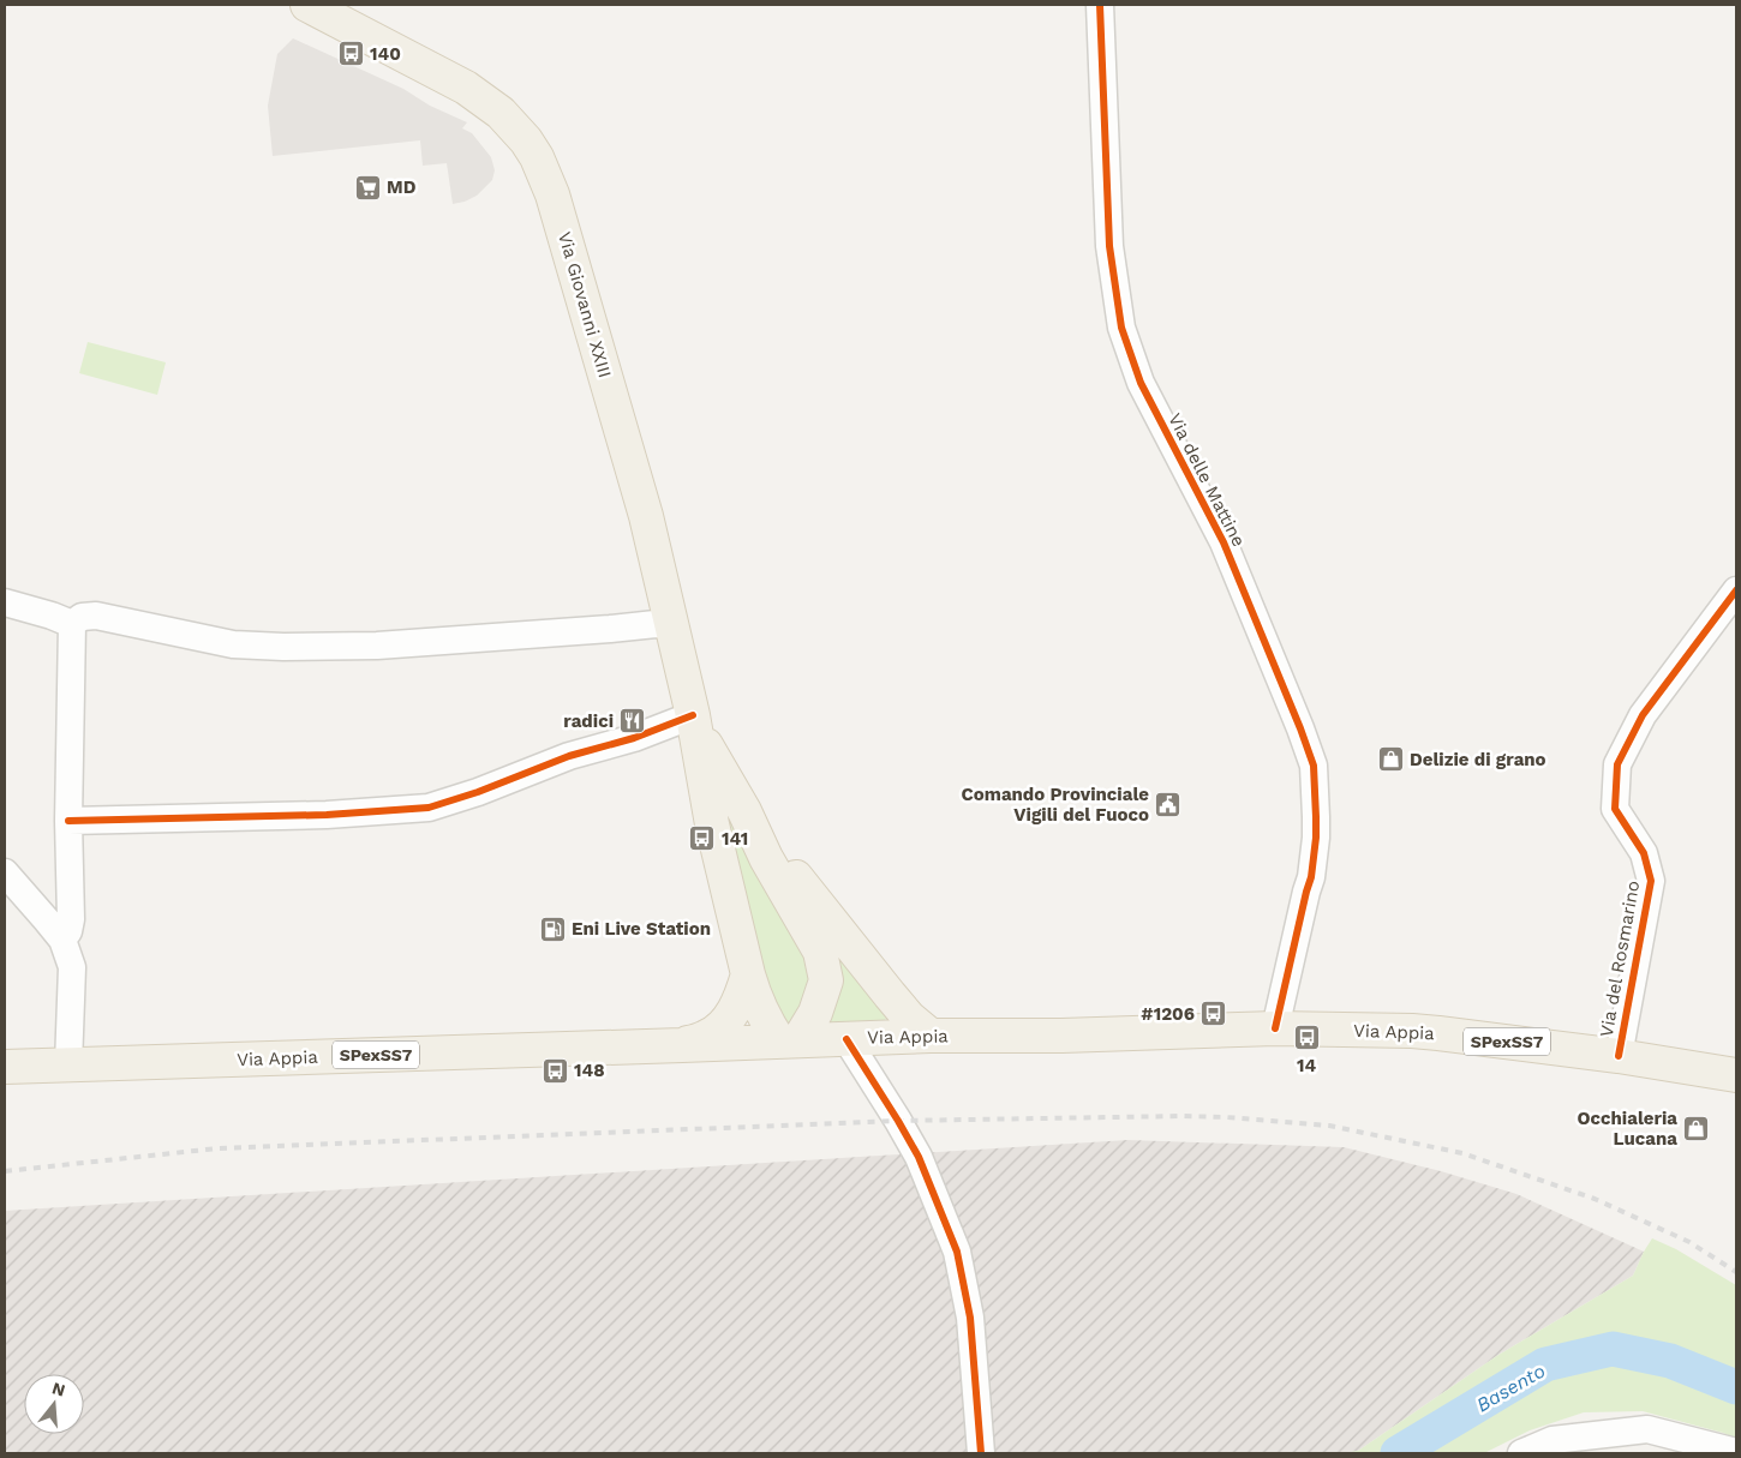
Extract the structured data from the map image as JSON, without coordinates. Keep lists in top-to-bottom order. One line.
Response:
{"streets":{"main road":["Via Giovanni XXIII","Via Appia","SPexSS7"],"street":["Via delle Mattine","Via del Rosmarino"]},"crossings":[["Via delle Mattine","Via Appia"],["Via del Rosmarino","Via Appia"]],"water":["Basento"],"places":{"bus stop":["140","141","#1206","14","148"],"supermarket":["MD"],"restaurant":["radici"],"shop":["Delizie di grano","Occhialeria Lucana"],"public building":["Comando Provinciale Vigili del Fuoco"],"fuel station":["Eni Live Station"]},"north":"top"}
